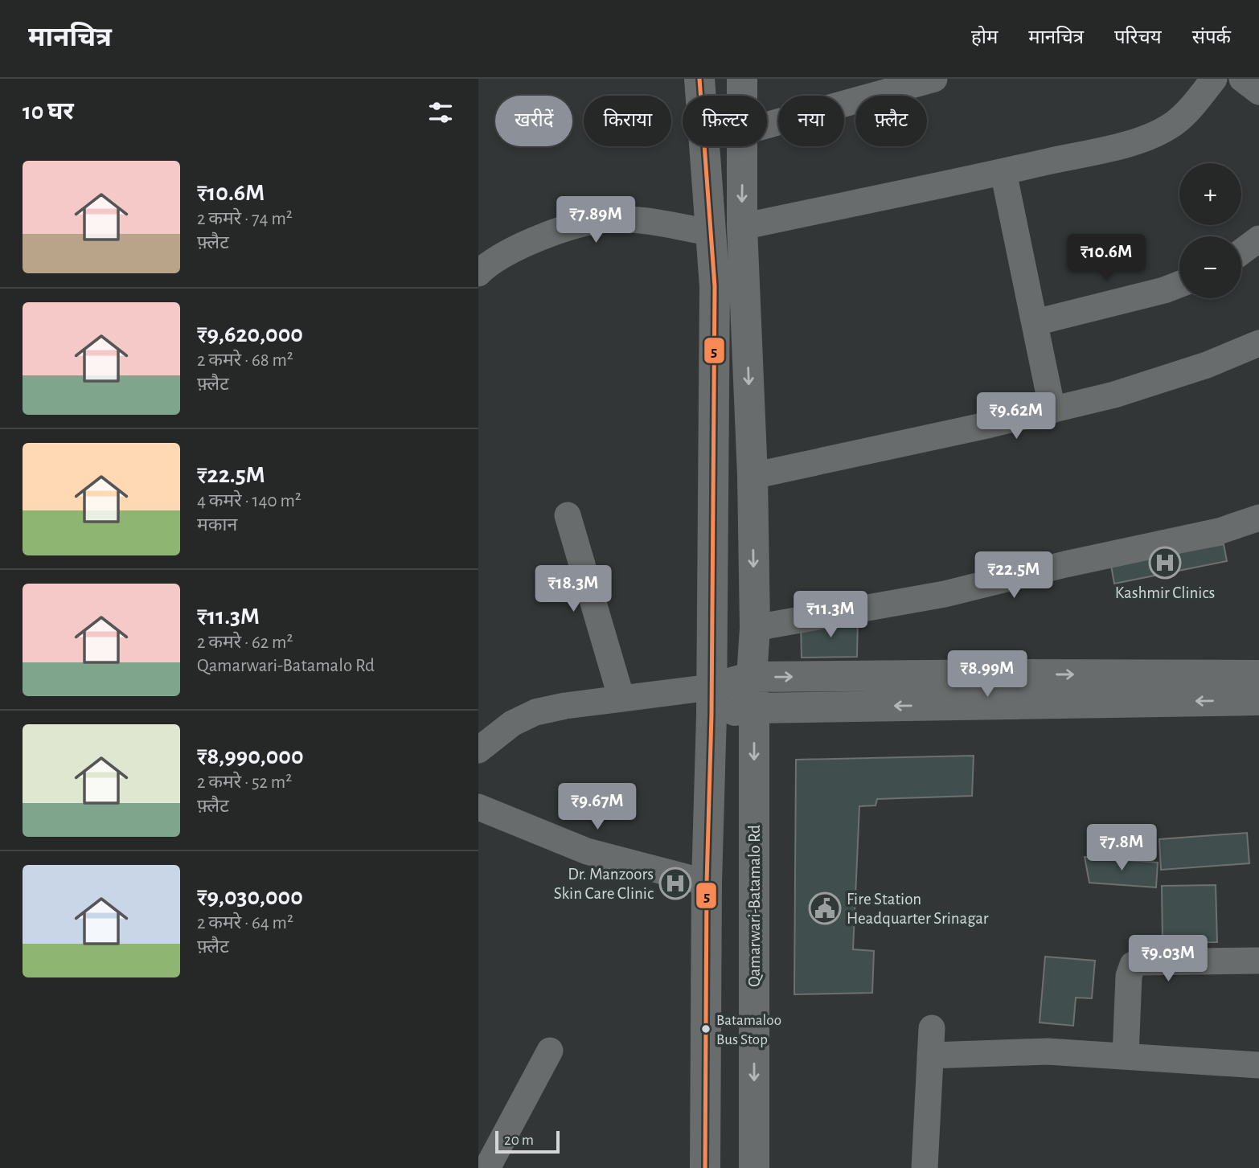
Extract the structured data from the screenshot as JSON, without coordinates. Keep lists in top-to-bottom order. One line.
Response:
{"streets":{"main road":["Qamarwari-Batamalo Rd"]},"places":{"hospital":["Kashmir Clinics","Dr. Manzoors Skin Care Clinic"],"public building":["Fire Station Headquarter Srinagar"],"other":["Batamaloo Bus Stop"]},"lines":["transit line 5"],"scale_bar":"20 m","page":{"header":"मानचित्र","nav":["होम","मानचित्र","परिचय","संपर्क"],"heading":"10 घर","chip":["खरीदें","किराया","फ़िल्टर","नया","फ़्लैट"],"list":[{"name":"₹10.6M","note":"2 कमरे · 74 m² · फ़्लैट"},{"name":"₹9,620,000","note":"2 कमरे · 68 m² · फ़्लैट"},{"name":"₹22.5M","note":"4 कमरे · 140 m² · मकान"},{"name":"₹11.3M","note":"2 कमरे · 62 m² · Qamarwari-Batamalo Rd"},{"name":"₹8,990,000","note":"2 कमरे · 52 m² · फ़्लैट"},{"name":"₹9,030,000","note":"2 कमरे · 64 m² · फ़्लैट"}],"map_buttons":["+","−"],"price":["₹7.89M","₹10.6M","₹9.62M","₹22.5M","₹18.3M","₹11.3M","₹8.99M","₹9.67M","₹7.8M","₹9.03M"],"scale":"20 m"}}
